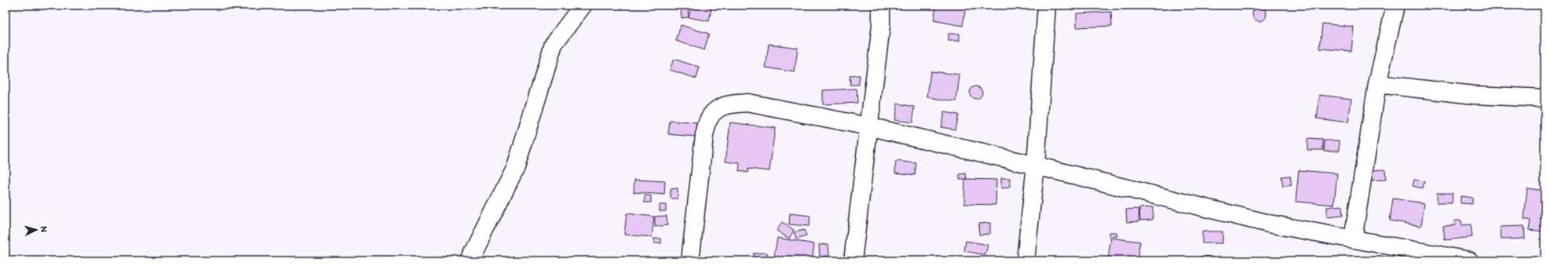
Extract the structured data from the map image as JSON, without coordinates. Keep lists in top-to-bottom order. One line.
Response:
{"north":"right"}
